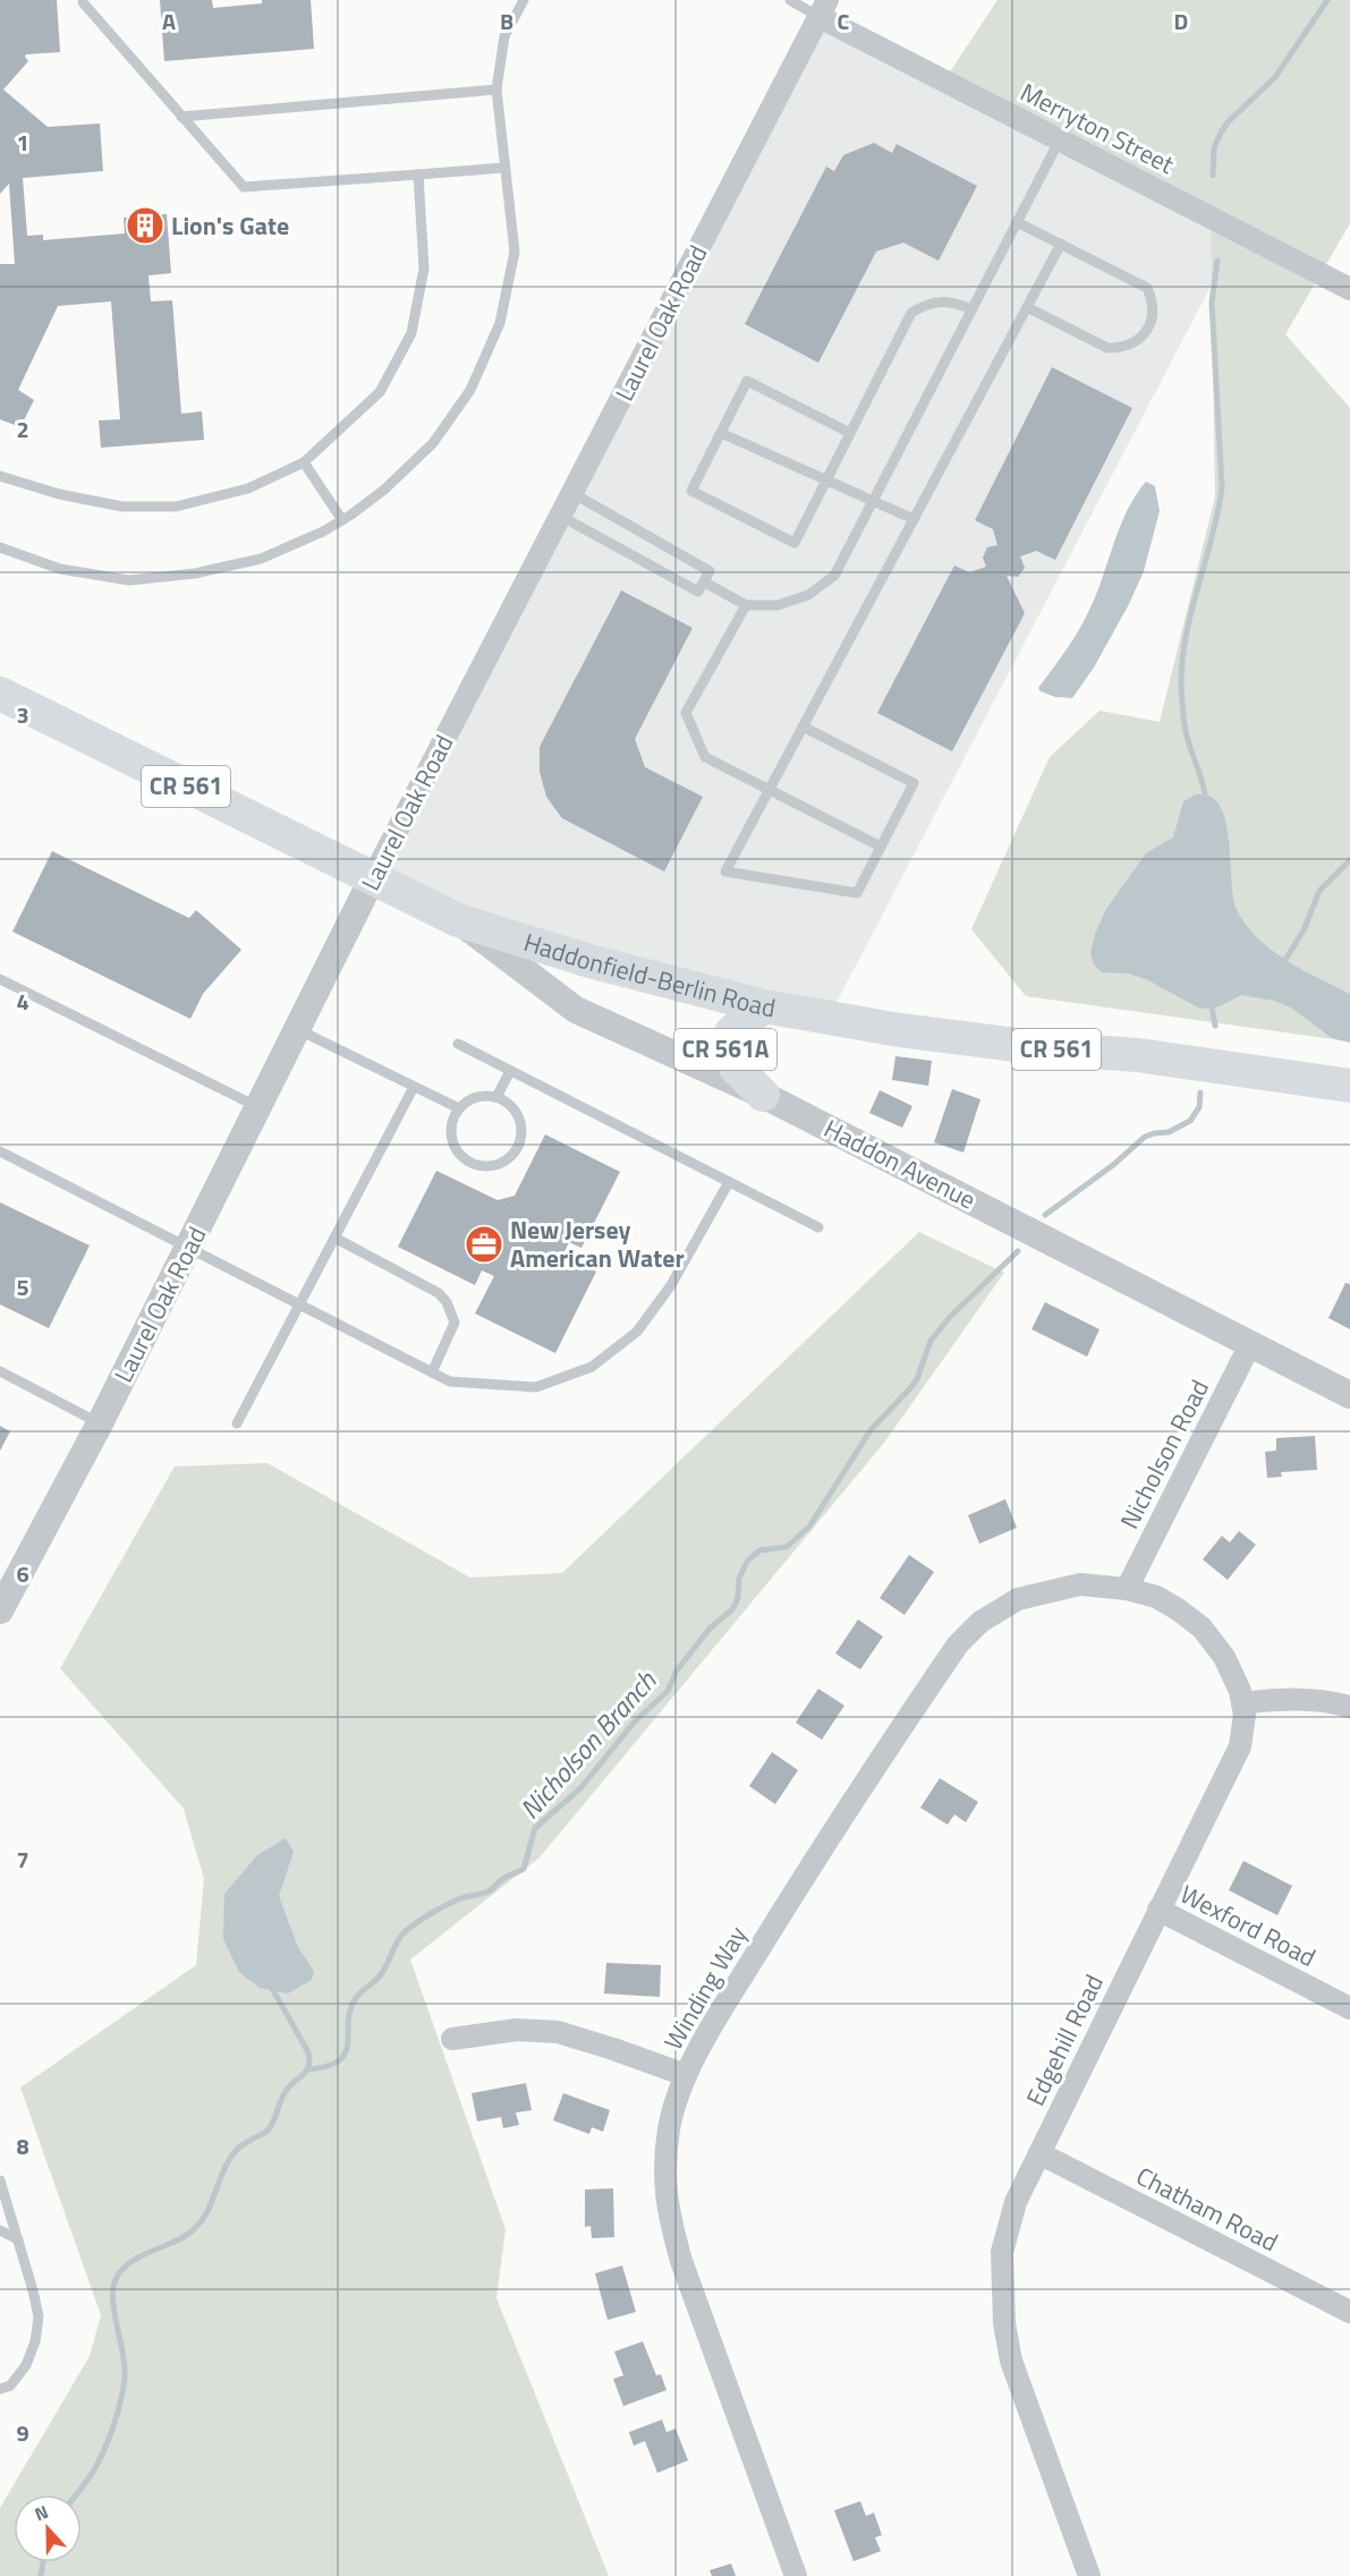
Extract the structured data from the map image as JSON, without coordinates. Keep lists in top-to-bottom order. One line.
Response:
{"streets":{"main road":["CR 561","Haddonfield-Berlin Road","CR 561A"],"street":["Merryton Street","Laurel Oak Road","Haddon Avenue","Nicholson Road","Wexford Road","Winding Way","Edgehill Road","Chatham Road"]},"crossings":[["Merryton Street","Laurel Oak Road"],["Laurel Oak Road","Haddonfield-Berlin Road"],["Haddonfield-Berlin Road","CR 561A"],["Haddonfield-Berlin Road","Haddon Avenue"],["CR 561A","Haddon Avenue"],["Haddon Avenue","Nicholson Road"],["Nicholson Road","Winding Way"],["Nicholson Road","Edgehill Road"],["Wexford Road","Edgehill Road"],["Winding Way","Edgehill Road"],["Edgehill Road","Chatham Road"]],"water":["Nicholson Branch"],"places":{"building":["Lion's Gate"],"office":["New Jersey American Water"]},"north":"top","grid":{"columns":["A","B","C","D"],"rows":["1","2","3","4","5","6","7","8","9"]}}
